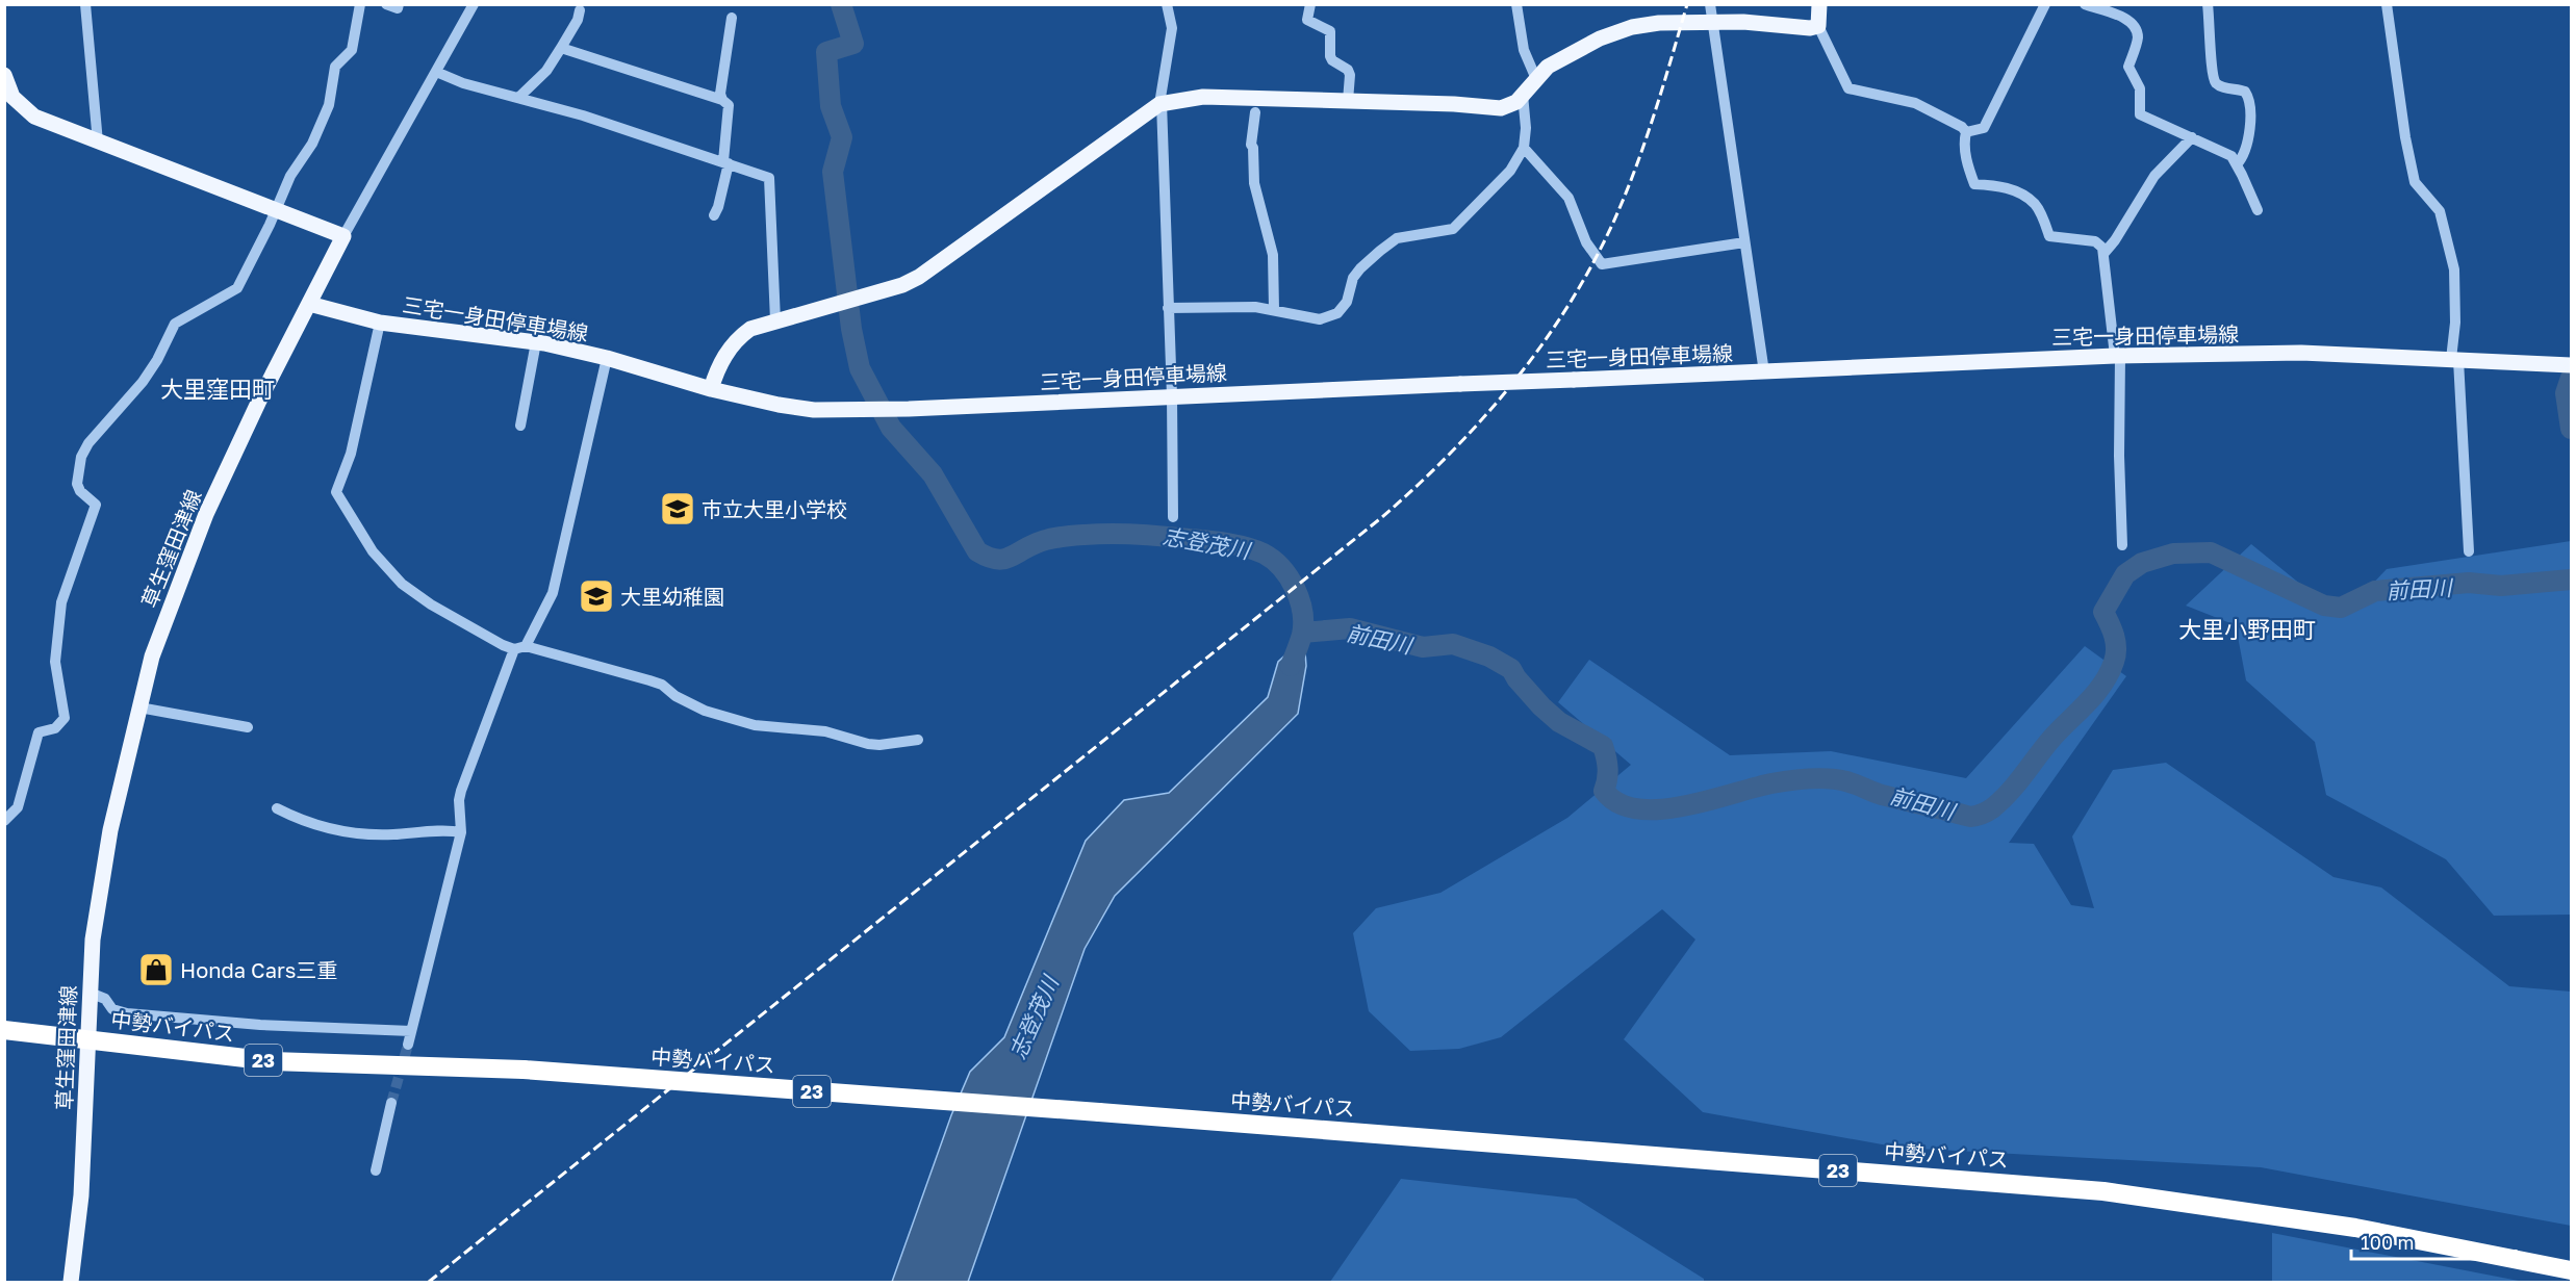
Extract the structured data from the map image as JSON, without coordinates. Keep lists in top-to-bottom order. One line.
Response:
{"streets":{"highway":["中勢バイパス","23"],"main road":["三宅一身田停車場線","草生窪田津線"]},"crossings":[["三宅一身田停車場線","草生窪田津線"],["草生窪田津線","中勢バイパス"]],"districts":["大里窪田町","大里小野田町"],"water":["志登茂川","前田川"],"places":{"school or university":["市立大里小学校","大里幼稚園"],"shop":["Honda Cars三重"]},"scale_bar":"100 m"}
